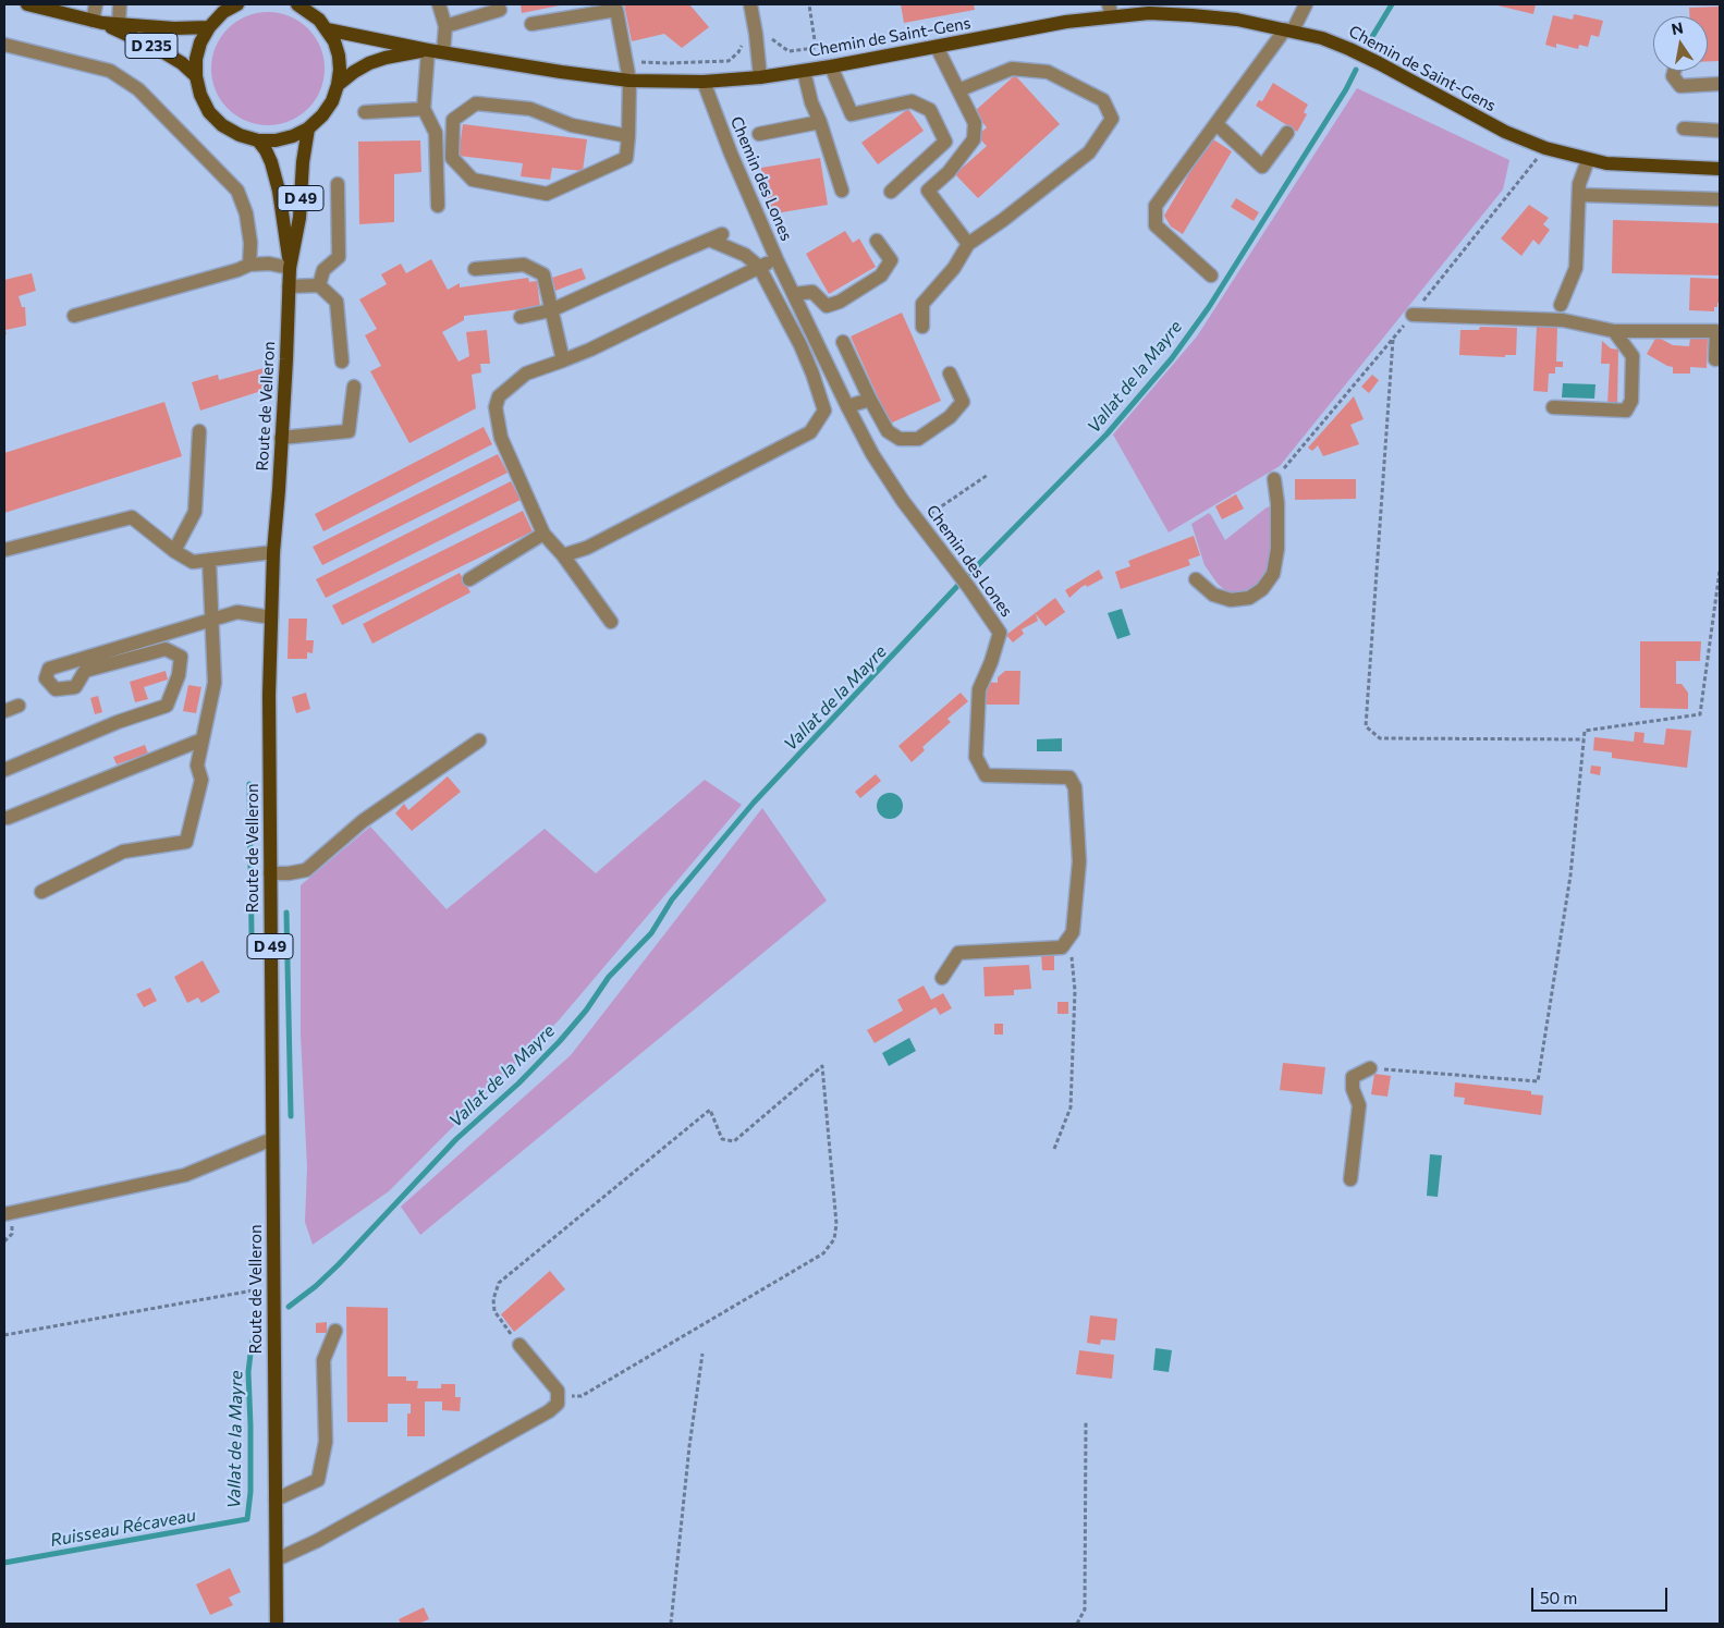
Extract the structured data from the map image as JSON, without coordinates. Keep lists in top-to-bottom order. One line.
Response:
{"streets":{"main road":["Chemin de Saint-Gens","D 235","D 49","Route de Velleron"],"street":["Chemin des Lones"]},"crossings":[["Chemin de Saint-Gens","Chemin des Lones"]],"water":["Vallat de la Mayre","Ruisseau Récaveau"],"scale_bar":"50 m","north":"top"}
